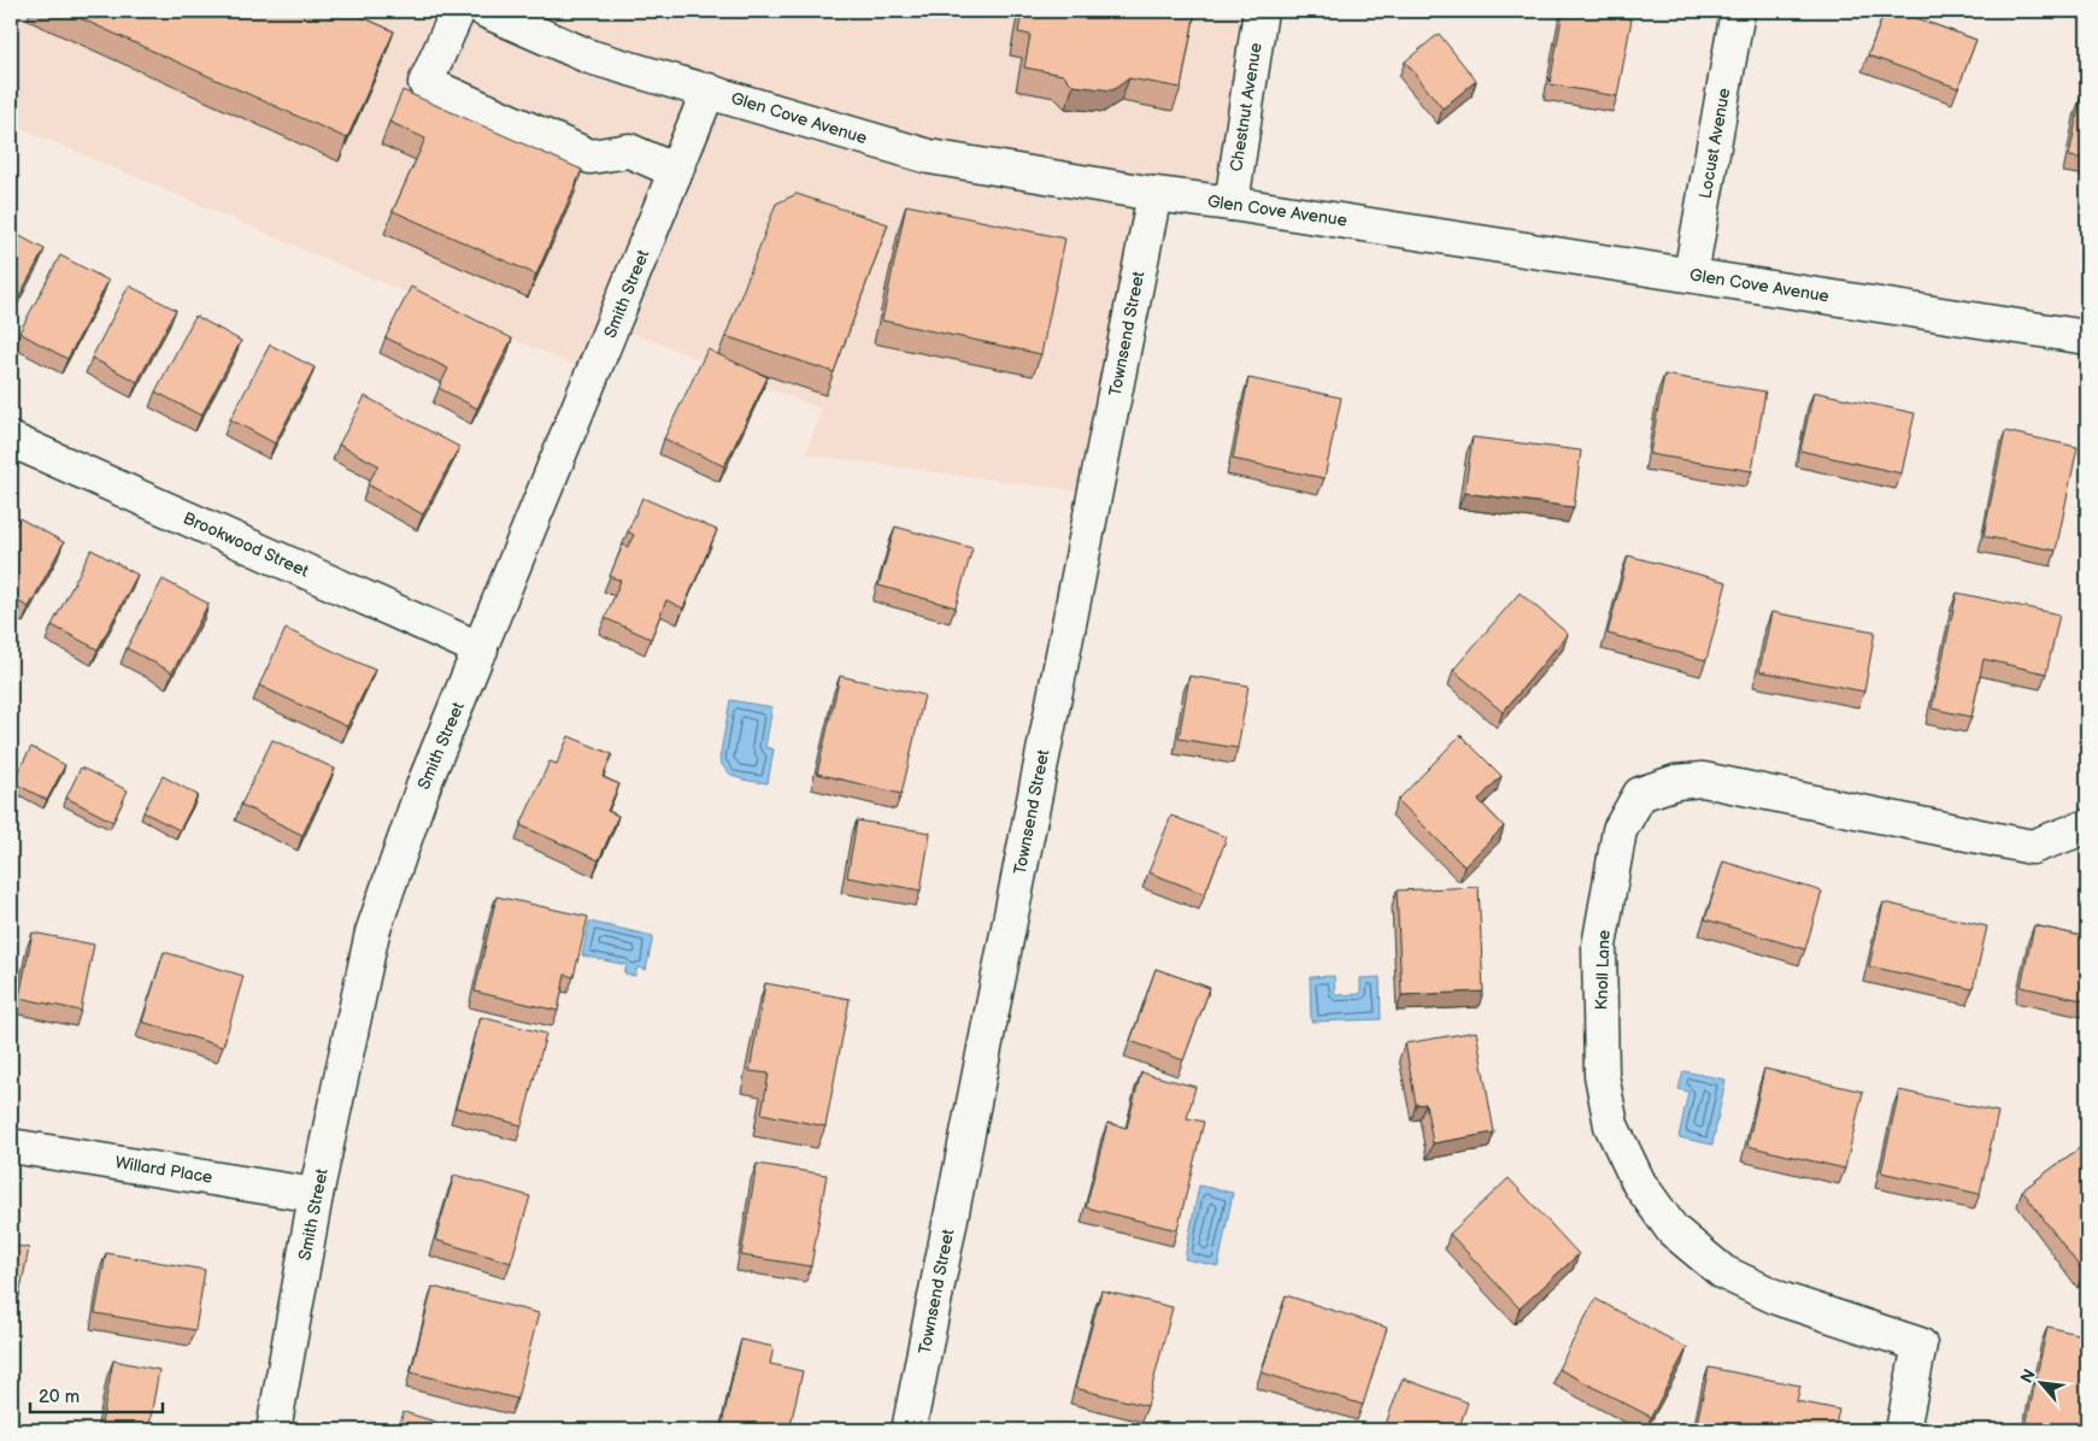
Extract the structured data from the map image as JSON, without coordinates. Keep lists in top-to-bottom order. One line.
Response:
{"streets":{"street":["Chestnut Avenue","Glen Cove Avenue","Locust Avenue","Smith Street","Townsend Street","Brookwood Street","Knoll Lane","Willard Place"]},"crossings":[["Chestnut Avenue","Glen Cove Avenue"],["Glen Cove Avenue","Locust Avenue"],["Glen Cove Avenue","Smith Street"],["Glen Cove Avenue","Townsend Street"],["Smith Street","Brookwood Street"],["Smith Street","Willard Place"]],"scale_bar":"20 m","north":"top left"}
